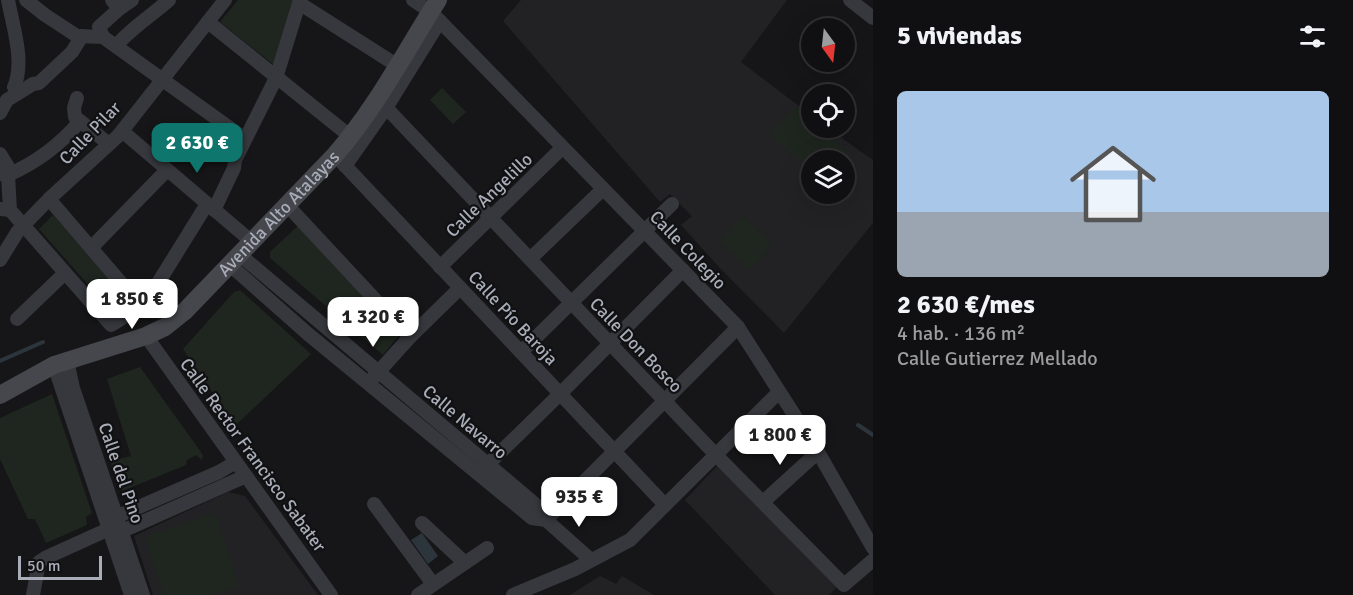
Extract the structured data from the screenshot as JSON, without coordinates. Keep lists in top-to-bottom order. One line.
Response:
{"streets":{"main road":["Avenida Alto Atalayas"],"street":["Calle Pilar","Calle Angelillo","Calle Colegio","Calle Pío Baroja","Calle Don Bosco","Calle Navarro","Calle Rector Francisco Sabater","Calle del Pino"]},"crossings":[["Calle Angelillo","Calle Colegio"],["Calle Angelillo","Calle Pío Baroja"],["Calle Angelillo","Calle Don Bosco"],["Avenida Alto Atalayas","Calle Colegio"],["Avenida Alto Atalayas","Calle Pío Baroja"],["Avenida Alto Atalayas","Calle Don Bosco"],["Avenida Alto Atalayas","Calle Navarro"],["Avenida Alto Atalayas","Calle Rector Francisco Sabater"],["Avenida Alto Atalayas","Calle del Pino"]],"scale_bar":"50 m","north":"bottom","page":{"heading":"5 viviendas","list":[{"name":"2 630 €/mes","note":"4 hab. · 136 m² · Calle Gutierrez Mellado"}],"price":["2 630 €","1 850 €","1 320 €","1 800 €","935 €"],"scale":"50 m"}}
